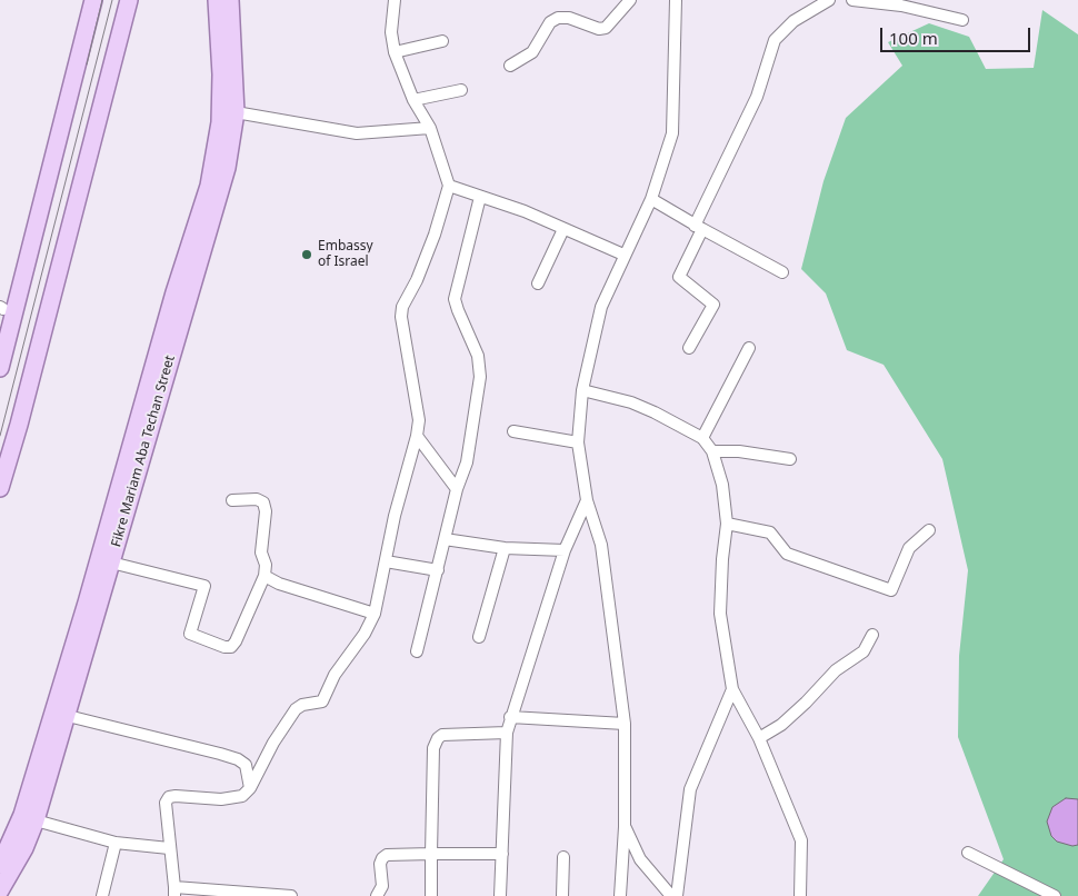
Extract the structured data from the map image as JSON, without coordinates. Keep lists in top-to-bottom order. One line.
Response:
{"streets":{"main road":["Fikre Mariam Aba Techan Street"]},"places":["Embassy of Israel"],"scale_bar":"100 m"}
